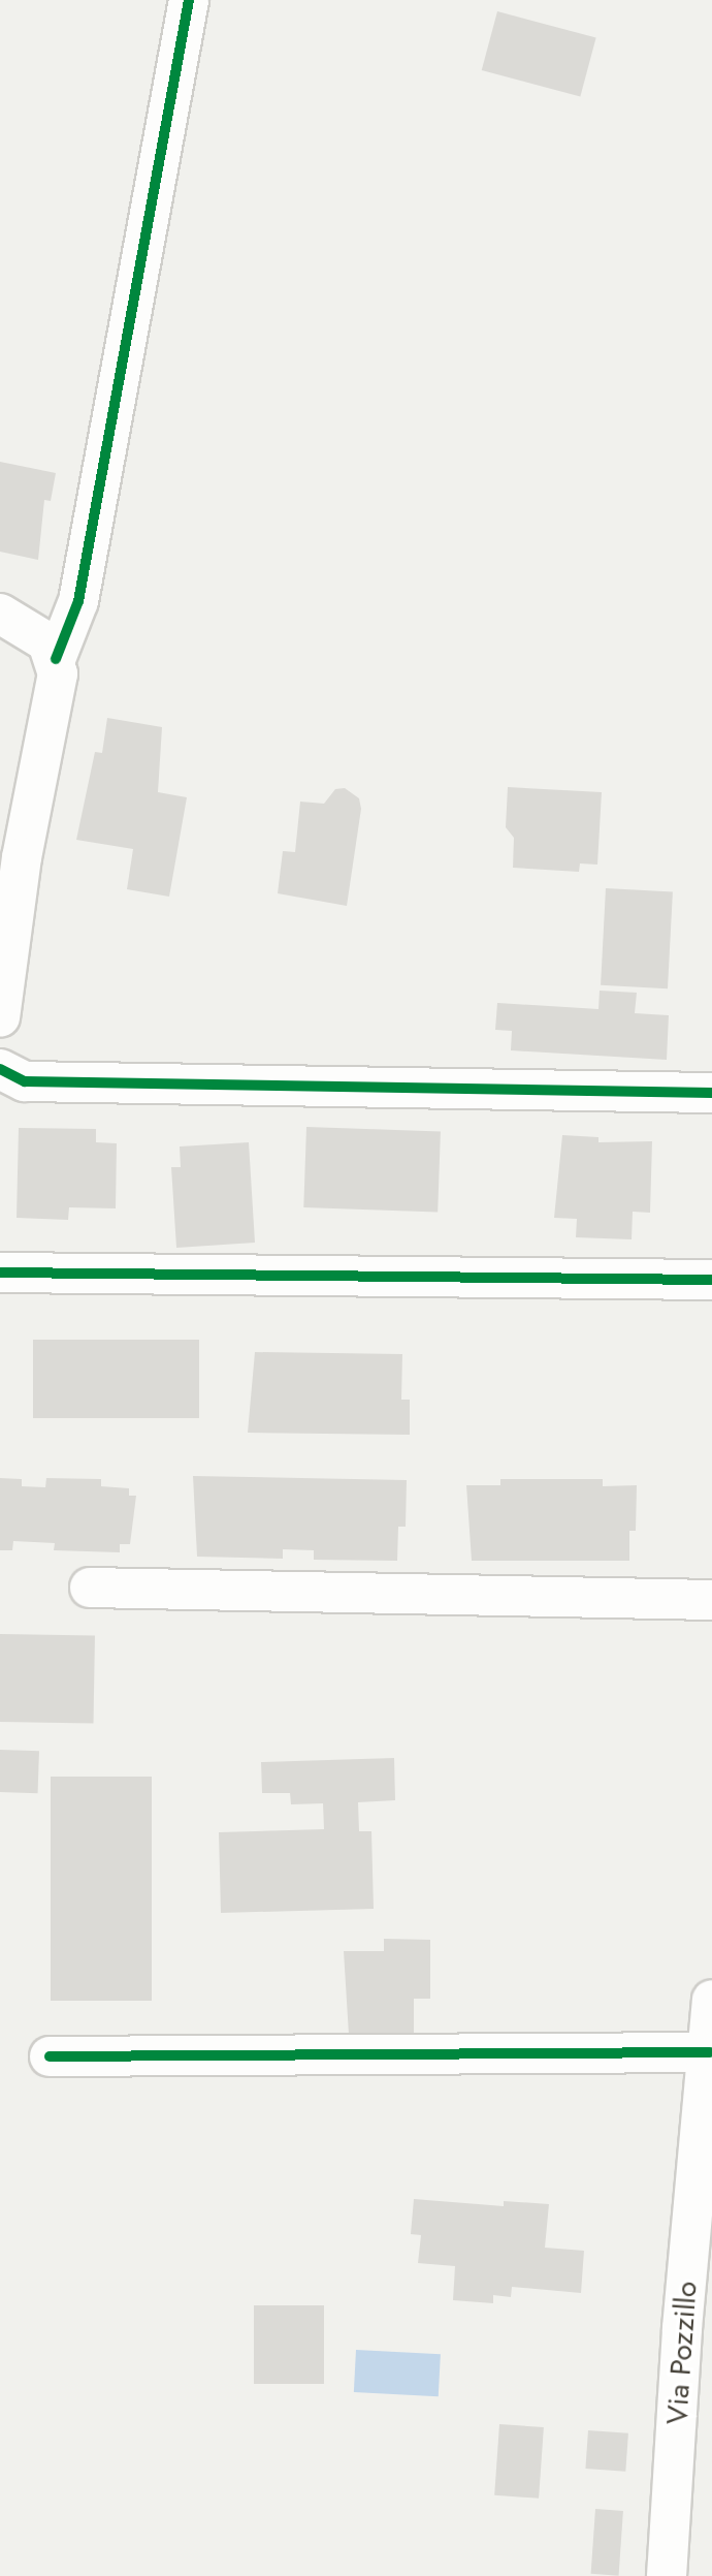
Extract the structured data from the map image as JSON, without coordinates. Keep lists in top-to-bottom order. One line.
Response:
{"streets":{"street":["Via Pozzillo"]}}
